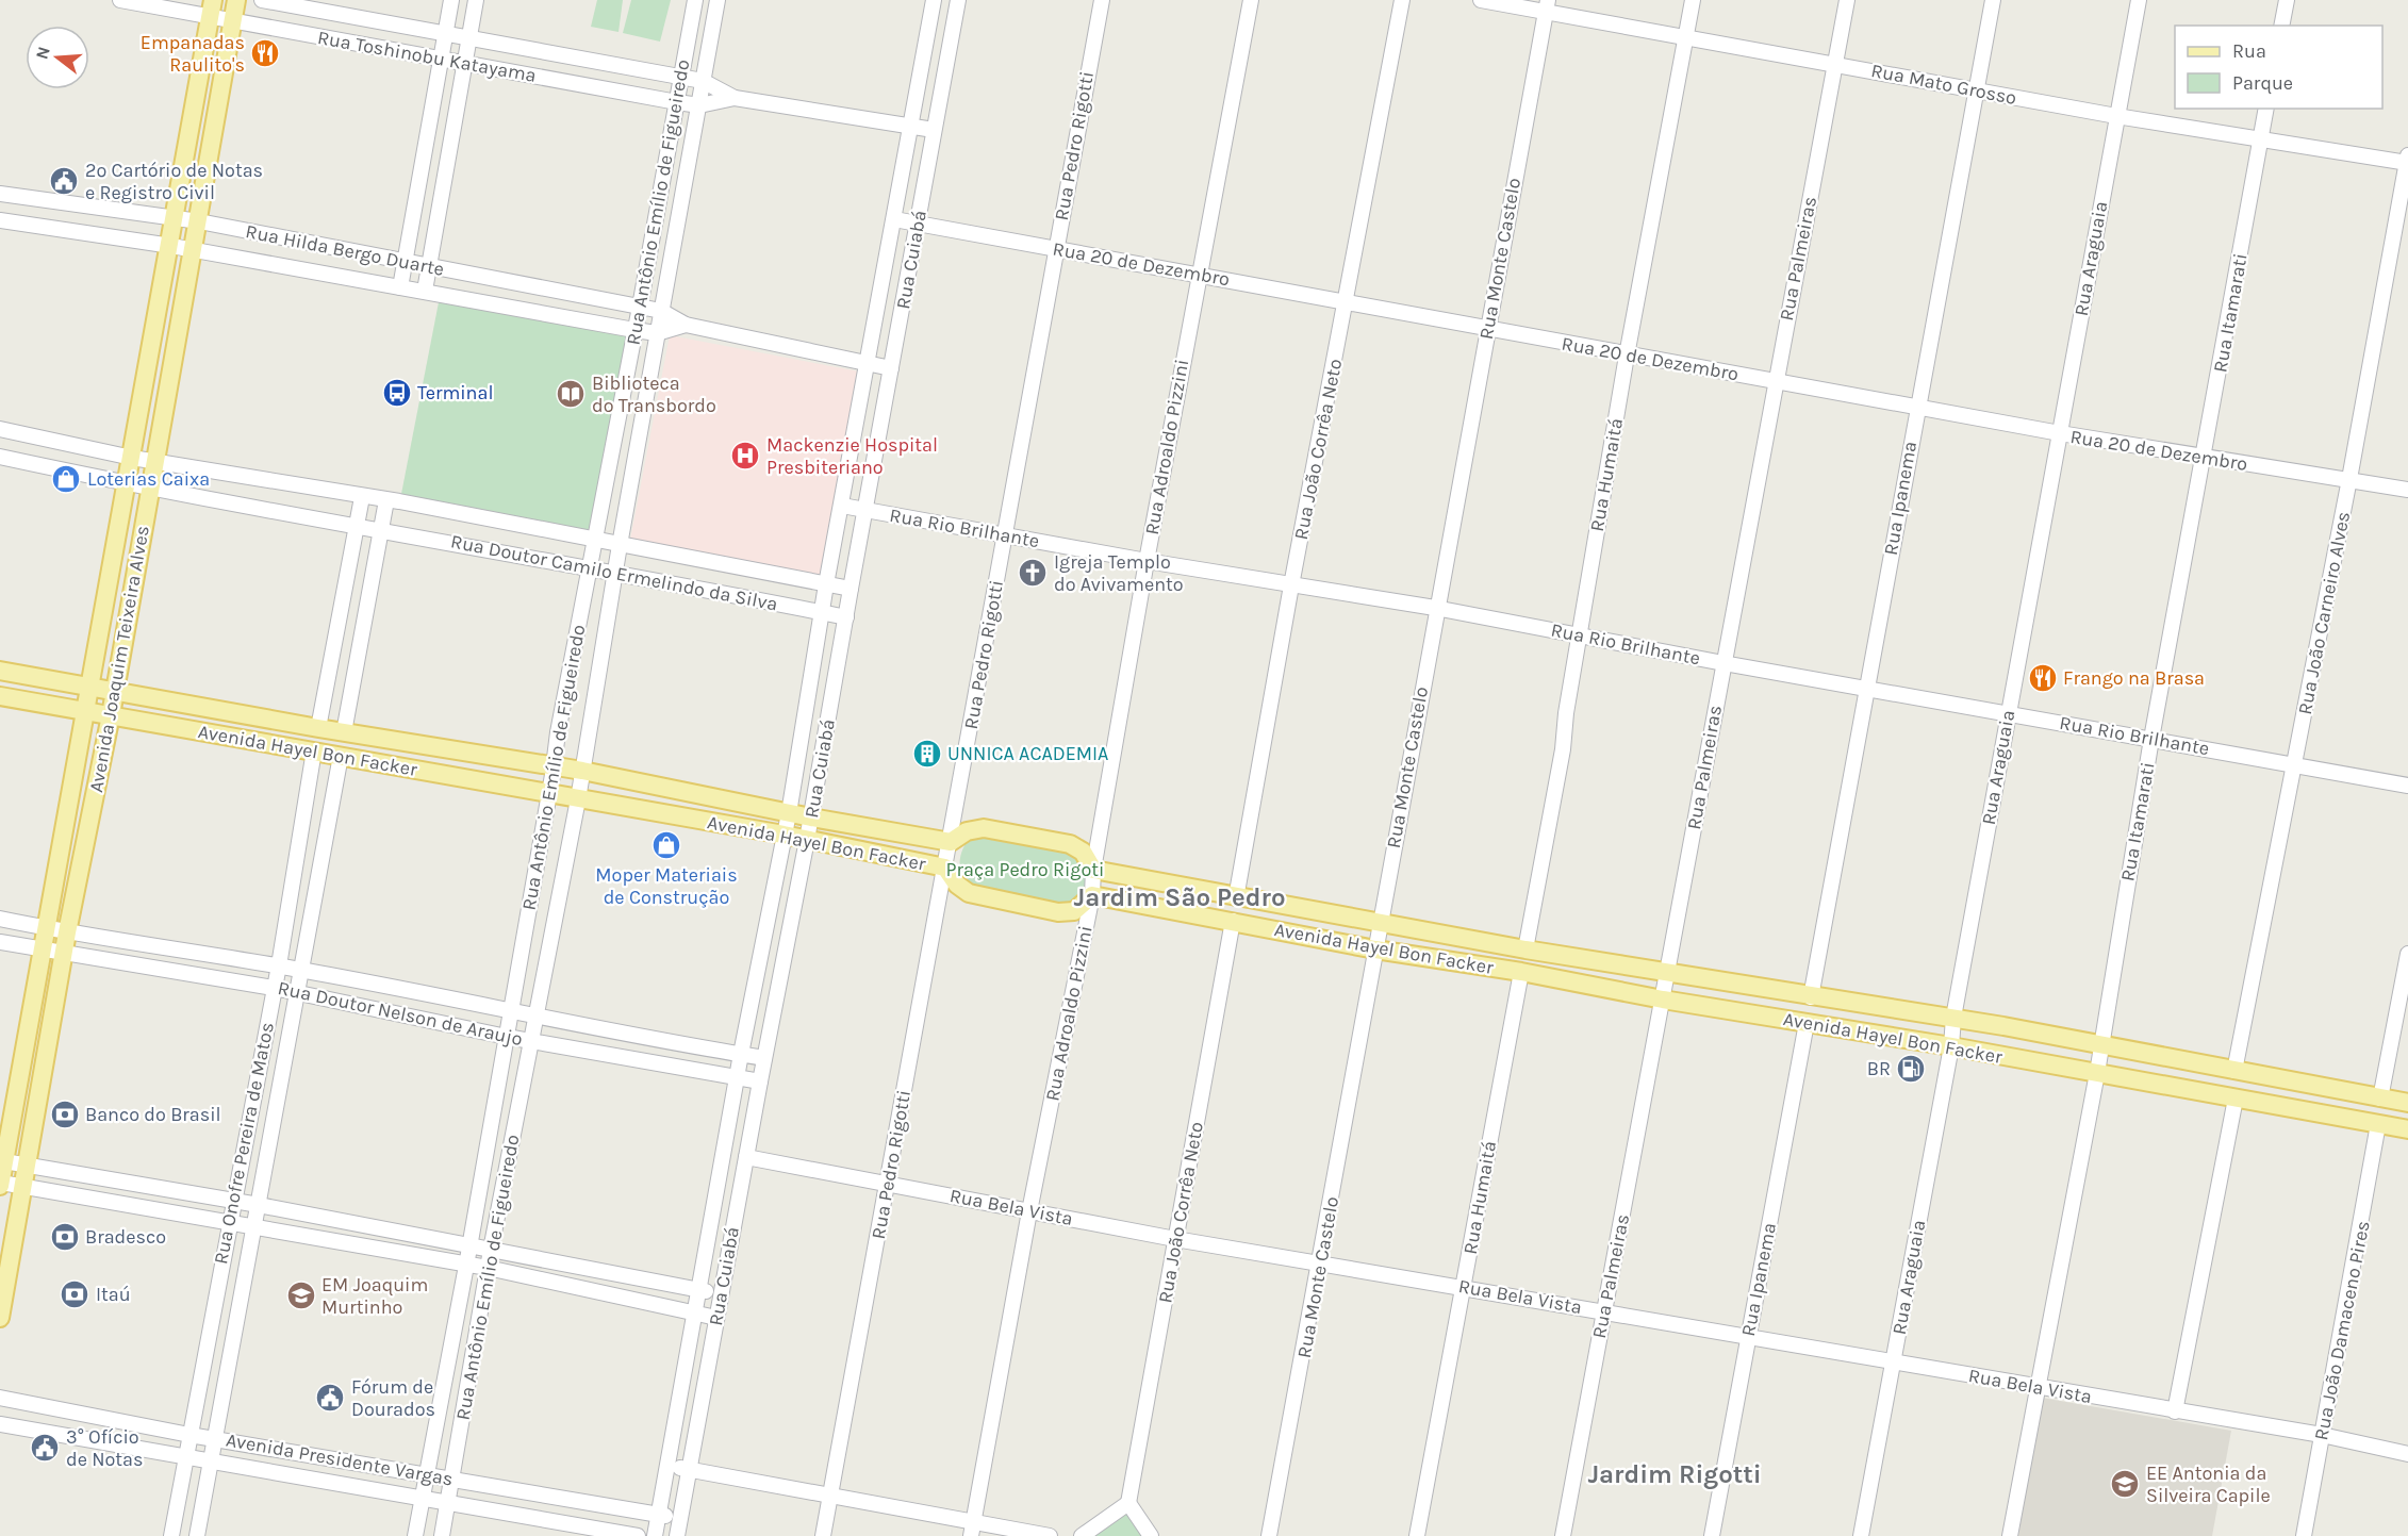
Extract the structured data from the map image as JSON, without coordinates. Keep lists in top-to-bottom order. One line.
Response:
{"streets":{"main road":["Avenida Joaquim Teixeira Alves","Avenida Hayel Bon Facker"],"street":["Rua Toshinobu Katayama","Rua Mato Grosso","Rua Pedro Rigotti","Rua Antônio Emílio de Figueiredo","Rua Hilda Bergo Duarte","Rua Monte Castelo","Rua Palmeiras","Rua Araguaia","Rua Cuiabá","Rua 20 de Dezembro","Rua Itamarati","Rua Adroaldo Pizzini","Rua João Corrêa Neto","Rua Humaitá","Rua Ipanema","Rua Rio Brilhante","Rua Doutor Camilo Ermelindo da Silva","Rua João Carneiro Alves","Rua Doutor Nelson de Araujo","Rua Onofre Pereira de Matos","Rua Bela Vista","Rua João Damaceno Pires","Avenida Presidente Vargas"]},"crossings":[["Rua Toshinobu Katayama","Rua Antônio Emílio de Figueiredo"],["Rua Toshinobu Katayama","Rua Cuiabá"],["Rua Toshinobu Katayama","Avenida Joaquim Teixeira Alves"],["Rua Mato Grosso","Rua Monte Castelo"],["Rua Mato Grosso","Rua Palmeiras"],["Rua Mato Grosso","Rua Araguaia"],["Rua Mato Grosso","Rua Itamarati"],["Rua Mato Grosso","Rua Humaitá"],["Rua Mato Grosso","Rua Ipanema"],["Rua Mato Grosso","Rua João Carneiro Alves"],["Rua Pedro Rigotti","Rua 20 de Dezembro"],["Rua Pedro Rigotti","Rua Rio Brilhante"],["Rua Pedro Rigotti","Avenida Hayel Bon Facker"],["Rua Pedro Rigotti","Rua Bela Vista"],["Rua Antônio Emílio de Figueiredo","Rua Hilda Bergo Duarte"],["Rua Antônio Emílio de Figueiredo","Rua Doutor Camilo Ermelindo da Silva"],["Rua Antônio Emílio de Figueiredo","Avenida Hayel Bon Facker"],["Rua Antônio Emílio de Figueiredo","Rua Doutor Nelson de Araujo"],["Rua Antônio Emílio de Figueiredo","Avenida Presidente Vargas"],["Rua Hilda Bergo Duarte","Rua Cuiabá"],["Rua Hilda Bergo Duarte","Avenida Joaquim Teixeira Alves"],["Rua Monte Castelo","Rua 20 de Dezembro"],["Rua Monte Castelo","Rua Rio Brilhante"],["Rua Monte Castelo","Avenida Hayel Bon Facker"],["Rua Monte Castelo","Rua Bela Vista"],["Rua Palmeiras","Rua 20 de Dezembro"],["Rua Palmeiras","Rua Rio Brilhante"],["Rua Palmeiras","Avenida Hayel Bon Facker"],["Rua Palmeiras","Rua Bela Vista"],["Rua Araguaia","Rua 20 de Dezembro"],["Rua Araguaia","Rua Rio Brilhante"],["Rua Araguaia","Avenida Hayel Bon Facker"],["Rua Araguaia","Rua Bela Vista"],["Rua Cuiabá","Rua 20 de Dezembro"],["Rua Cuiabá","Rua Rio Brilhante"],["Rua Cuiabá","Rua Doutor Camilo Ermelindo da Silva"],["Rua Cuiabá","Avenida Hayel Bon Facker"],["Rua Cuiabá","Rua Doutor Nelson de Araujo"],["Rua Cuiabá","Rua Bela Vista"],["Rua Cuiabá","Avenida Presidente Vargas"],["Rua 20 de Dezembro","Rua Itamarati"],["Rua 20 de Dezembro","Rua Adroaldo Pizzini"],["Rua 20 de Dezembro","Rua João Corrêa Neto"],["Rua 20 de Dezembro","Rua Humaitá"],["Rua 20 de Dezembro","Rua Ipanema"],["Rua 20 de Dezembro","Rua João Carneiro Alves"],["Rua Itamarati","Rua Rio Brilhante"],["Rua Itamarati","Avenida Hayel Bon Facker"],["Rua Itamarati","Rua Bela Vista"],["Rua Adroaldo Pizzini","Rua Rio Brilhante"],["Rua Adroaldo Pizzini","Avenida Hayel Bon Facker"],["Rua Adroaldo Pizzini","Rua Bela Vista"],["Rua João Corrêa Neto","Rua Rio Brilhante"],["Rua João Corrêa Neto","Avenida Hayel Bon Facker"],["Rua João Corrêa Neto","Rua Bela Vista"],["Rua Humaitá","Rua Rio Brilhante"],["Rua Humaitá","Avenida Hayel Bon Facker"],["Rua Humaitá","Rua Bela Vista"],["Rua Ipanema","Rua Rio Brilhante"],["Rua Ipanema","Avenida Hayel Bon Facker"],["Rua Ipanema","Rua Bela Vista"],["Rua Rio Brilhante","Rua João Carneiro Alves"],["Rua Doutor Camilo Ermelindo da Silva","Avenida Joaquim Teixeira Alves"],["Rua João Carneiro Alves","Avenida Hayel Bon Facker"],["Avenida Joaquim Teixeira Alves","Avenida Hayel Bon Facker"],["Avenida Joaquim Teixeira Alves","Rua Doutor Nelson de Araujo"],["Avenida Hayel Bon Facker","Rua Onofre Pereira de Matos"],["Avenida Hayel Bon Facker","Rua João Damaceno Pires"],["Rua Doutor Nelson de Araujo","Rua Onofre Pereira de Matos"],["Rua Onofre Pereira de Matos","Avenida Presidente Vargas"],["Rua Bela Vista","Rua João Damaceno Pires"]],"districts":["Jardim São Pedro","Jardim Rigotti"],"parks":["Praça Pedro Rigoti"],"places":{"restaurant":["Empanadas Raulito's","Frango na Brasa"],"public building":["2º Cartório de Notas e Registro Civil","Fórum de Dourados","3° Ofício de Notas"],"bus stop":["Terminal"],"library":["Biblioteca do Transbordo"],"hospital":["Mackenzie Hospital Presbiteriano"],"shop":["Loterias Caixa","Moper Materiais de Construção"],"church":["Igreja Templo do Avivamento"],"building":["UNNICA ACADEMIA"],"fuel station":["BR"],"bank":["Banco do Brasil","Bradesco","Itaú"],"school or university":["EM Joaquim Murtinho","EE Antonia da Silveira Capile"]},"legend":["Rua","Parque"],"north":"left"}
